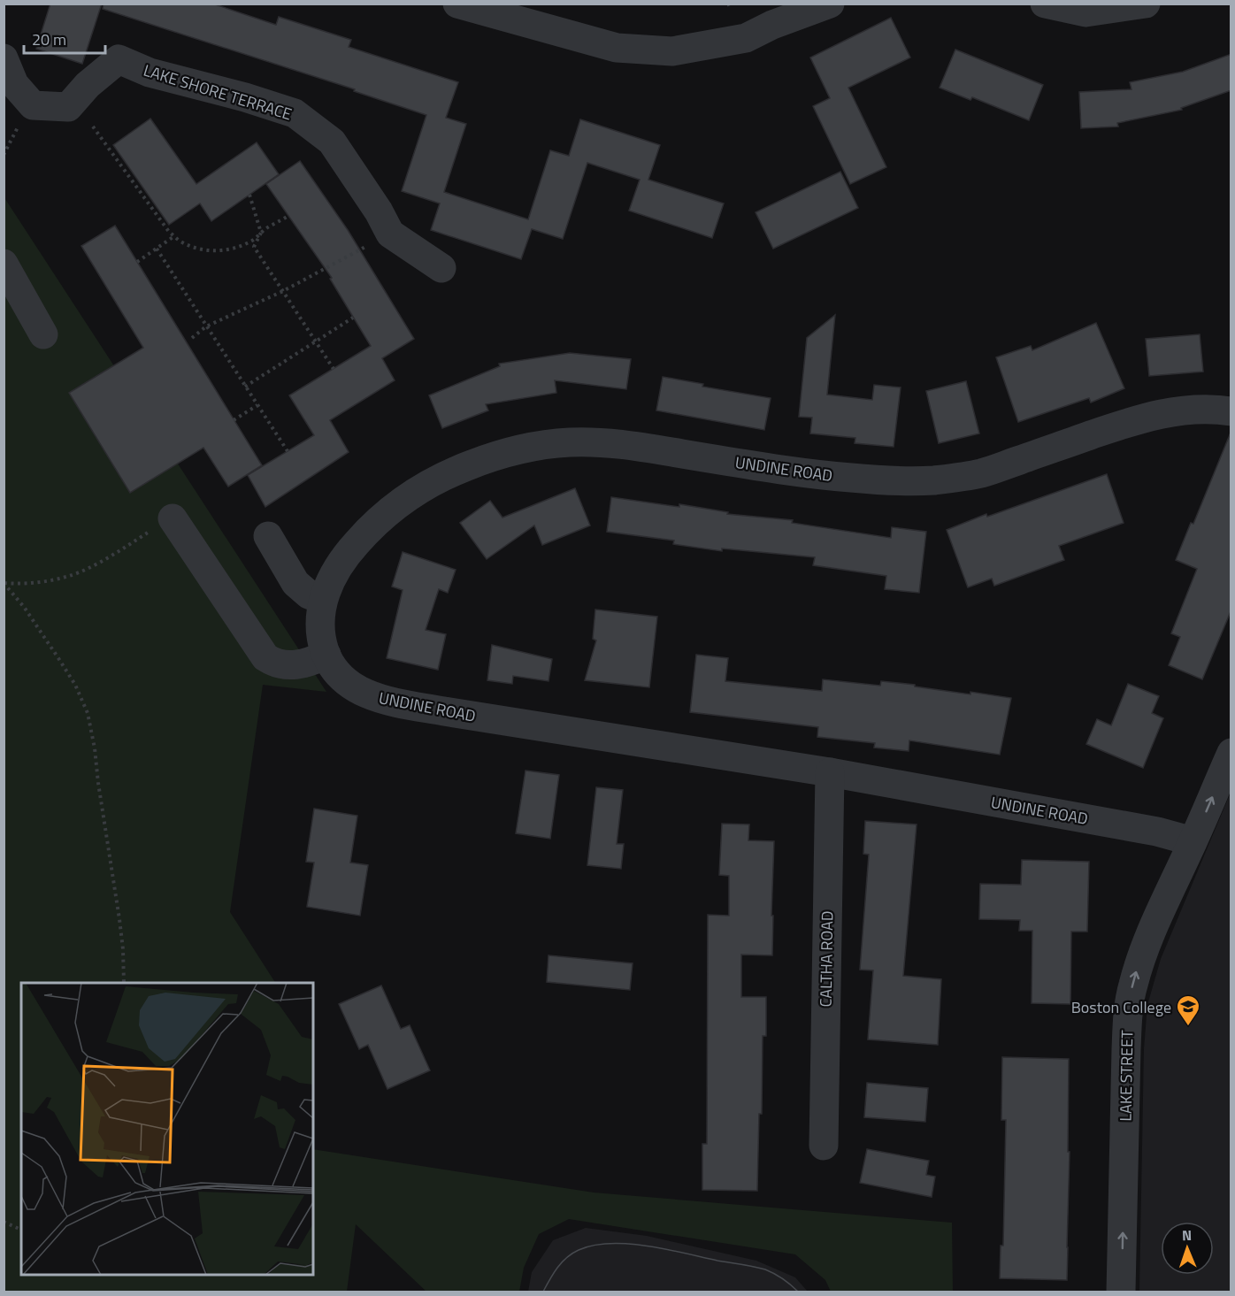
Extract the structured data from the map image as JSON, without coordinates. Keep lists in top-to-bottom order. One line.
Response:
{"streets":{"street":["LAKE SHORE TERRACE","UNDINE ROAD","CALTHA ROAD","LAKE STREET"]},"crossings":[["UNDINE ROAD","CALTHA ROAD"],["UNDINE ROAD","LAKE STREET"]],"one_way":["LAKE STREET"],"places":{"school or university":["Boston College"]},"scale_bar":"20 m","north":"top"}
